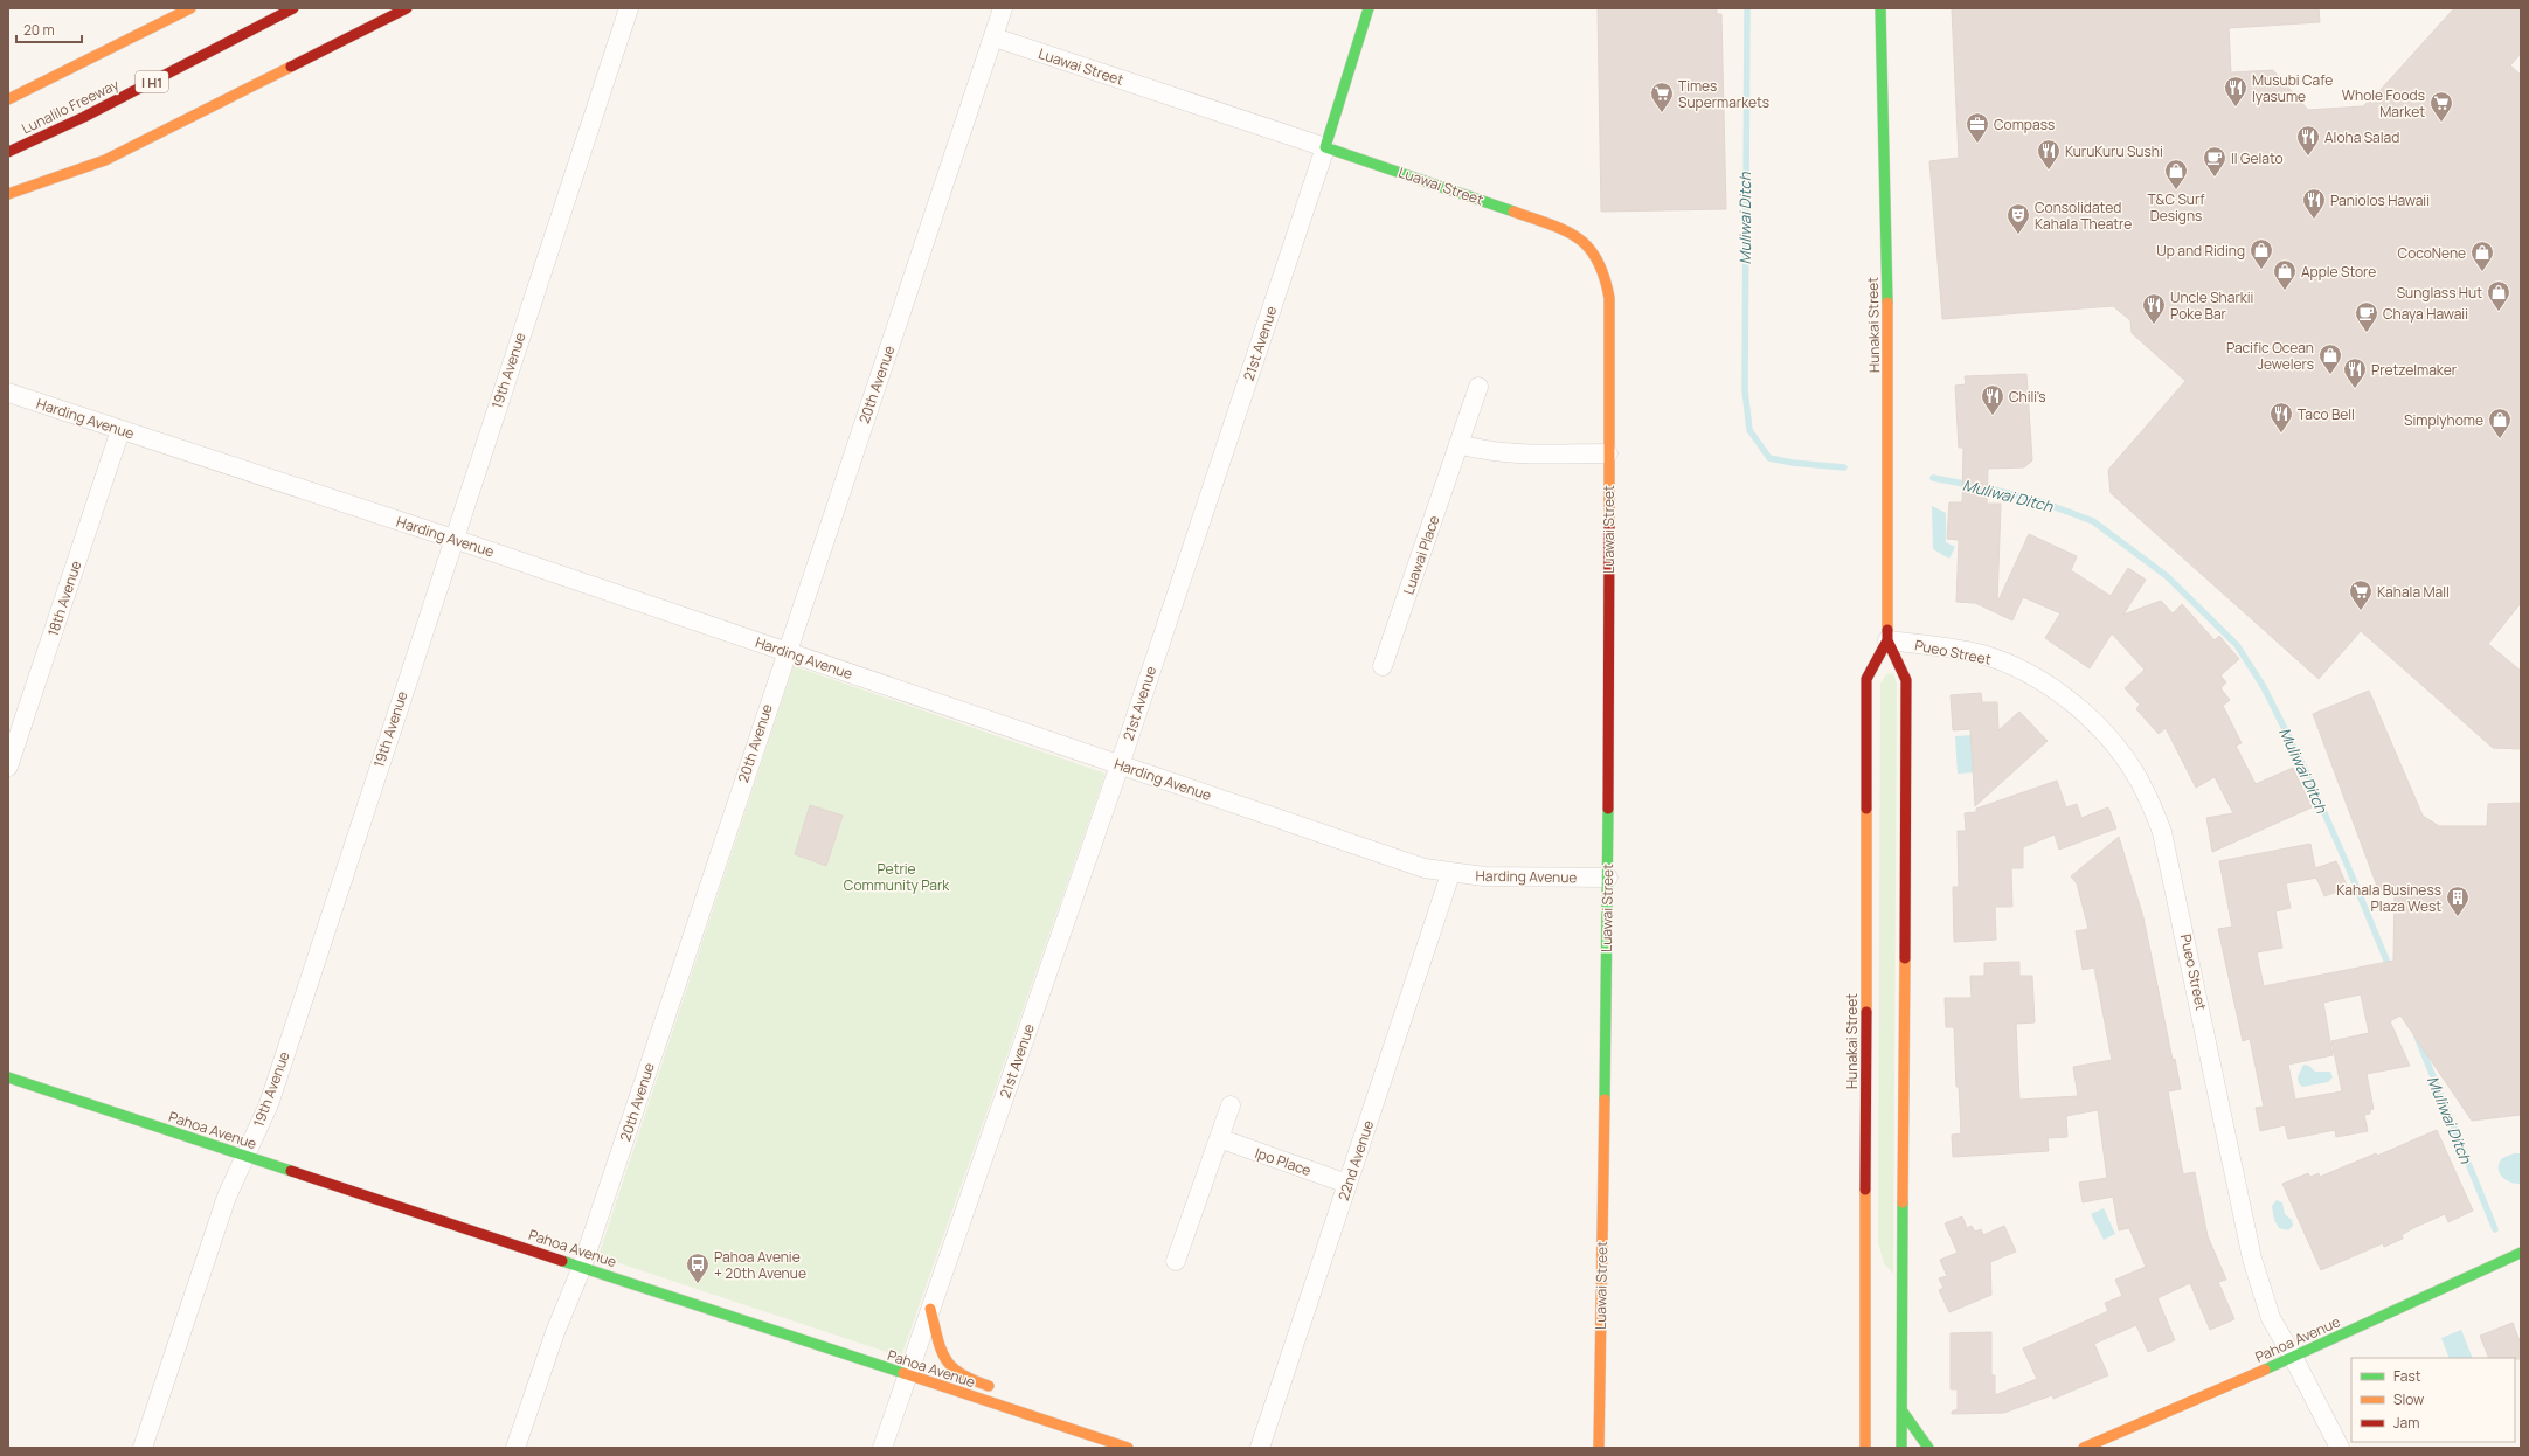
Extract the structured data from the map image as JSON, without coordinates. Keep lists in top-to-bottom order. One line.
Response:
{"streets":{"main road":["Luawai Street","I H1","Lunalilo Freeway","Hunakai Street","21st Avenue","Pahoa Avenue"],"street":["19th Avenue","20th Avenue","Harding Avenue","Luawai Place","18th Avenue","Pueo Street","22nd Avenue","Ipo Place"]},"crossings":[["Luawai Street","21st Avenue"],["Luawai Street","20th Avenue"],["Luawai Street","Harding Avenue"],["Hunakai Street","Pueo Street"],["21st Avenue","Harding Avenue"],["21st Avenue","Pahoa Avenue"],["19th Avenue","Harding Avenue"],["19th Avenue","Pahoa Avenue"],["20th Avenue","Harding Avenue"],["20th Avenue","Pahoa Avenue"],["Harding Avenue","18th Avenue"],["Harding Avenue","22nd Avenue"],["Pueo Street","Pahoa Avenue"],["22nd Avenue","Ipo Place"]],"water":["Muliwai Ditch"],"parks":["Petrie Community Park"],"places":{"restaurant":["Musubi Cafe Iyasume","Aloha Salad","KuruKuru Sushi","Paniolos Hawaii","Uncle Sharkii Poke Bar","Pretzelmaker","Chili's","Taco Bell"],"supermarket":["Times Supermarkets","Whole Foods Market","Kahala Mall"],"office":["Compass"],"cafe":["Il Gelato","Chaya Hawaii"],"shop":["T&C Surf Designs","Up and Riding","CocoNene","Apple Store","Sunglass Hut","Pacific Ocean Jewelers","Simplyhome"],"theatre":["Consolidated Kahala Theatre"],"building":["Kahala Business Plaza West"],"bus stop":["Pahoa Avenie + 20th Avenue"]},"legend":["Fast","Slow","Jam"],"scale_bar":"20 m"}
